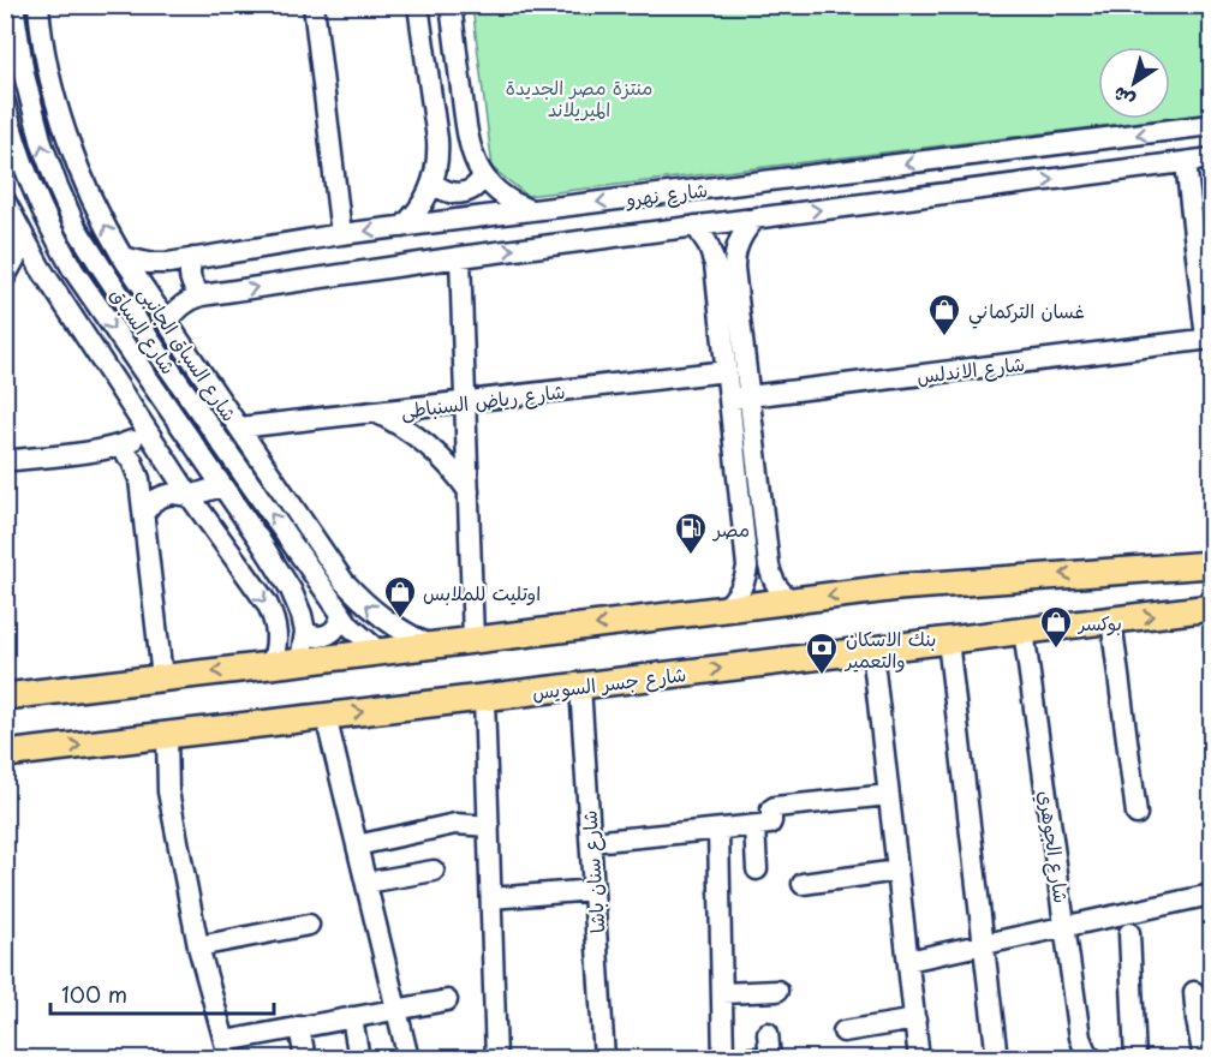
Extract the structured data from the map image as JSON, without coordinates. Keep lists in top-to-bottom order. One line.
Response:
{"streets":{"main road":["شارع جسر السويس"],"street":["شارع نهرو","شارع السباق","شارع السباق الجانبى","شارع الاندلس","شارع رياض السنباطى","شارع الجوهري","شارع سنان باشا"]},"crossings":[["شارع نهرو","شارع السباق الجانبى"],["شارع السباق الجانبى","شارع رياض السنباطى"],["شارع جسر السويس","شارع الجوهري"],["شارع جسر السويس","شارع سنان باشا"]],"parks":["منتزة مصر الجديدة الميريلاند"],"places":{"shop":["غسان التركماني","اوتليت للملابس","بوكسر"],"fuel station":["مصر"],"bank":["بنك الاسكان والتعمير"]},"scale_bar":"100 m","north":"bottom left"}
